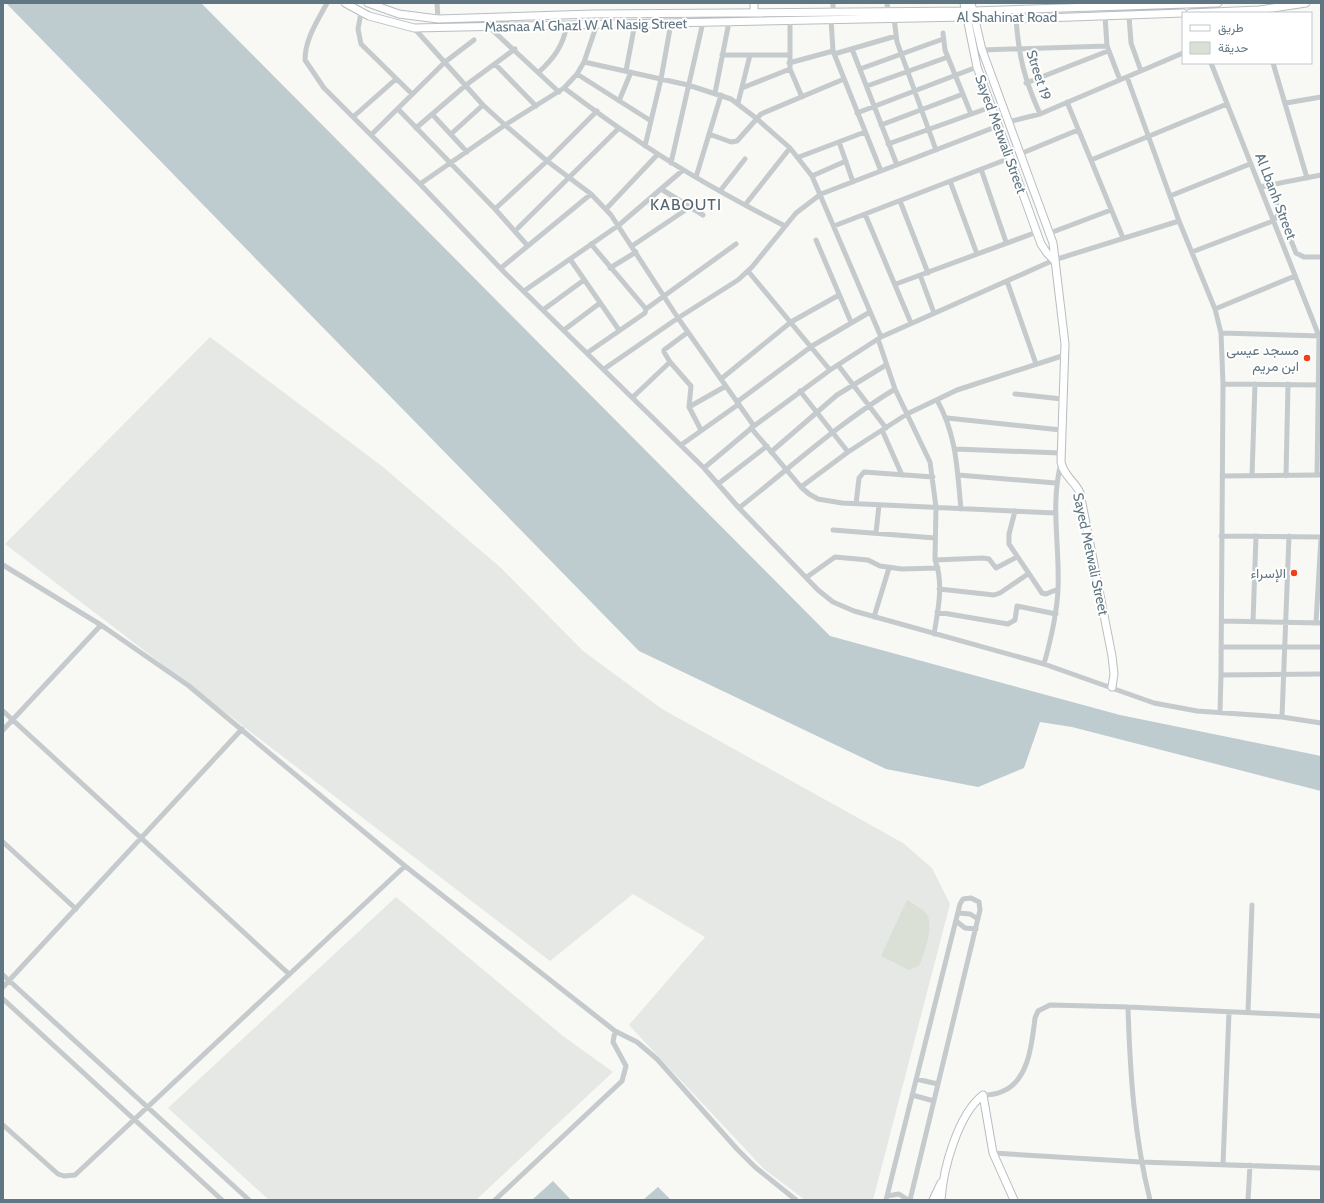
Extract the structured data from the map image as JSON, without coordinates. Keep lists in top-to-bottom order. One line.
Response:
{"streets":{"main road":["Al Shahinat Road","Masnaa Al Ghazl W Al Nasig Street","Sayed Metwali Street"],"street":["Street 19","Al Lbanh Street"]},"crossings":[["Al Shahinat Road","Masnaa Al Ghazl W Al Nasig Street"],["Al Shahinat Road","Street 19"],["Al Shahinat Road","Sayed Metwali Street"]],"districts":["KABOUTI"],"places":["مسجد عيسى ابن مريم","الإسراء"],"legend":["طريق","حديقة"]}
